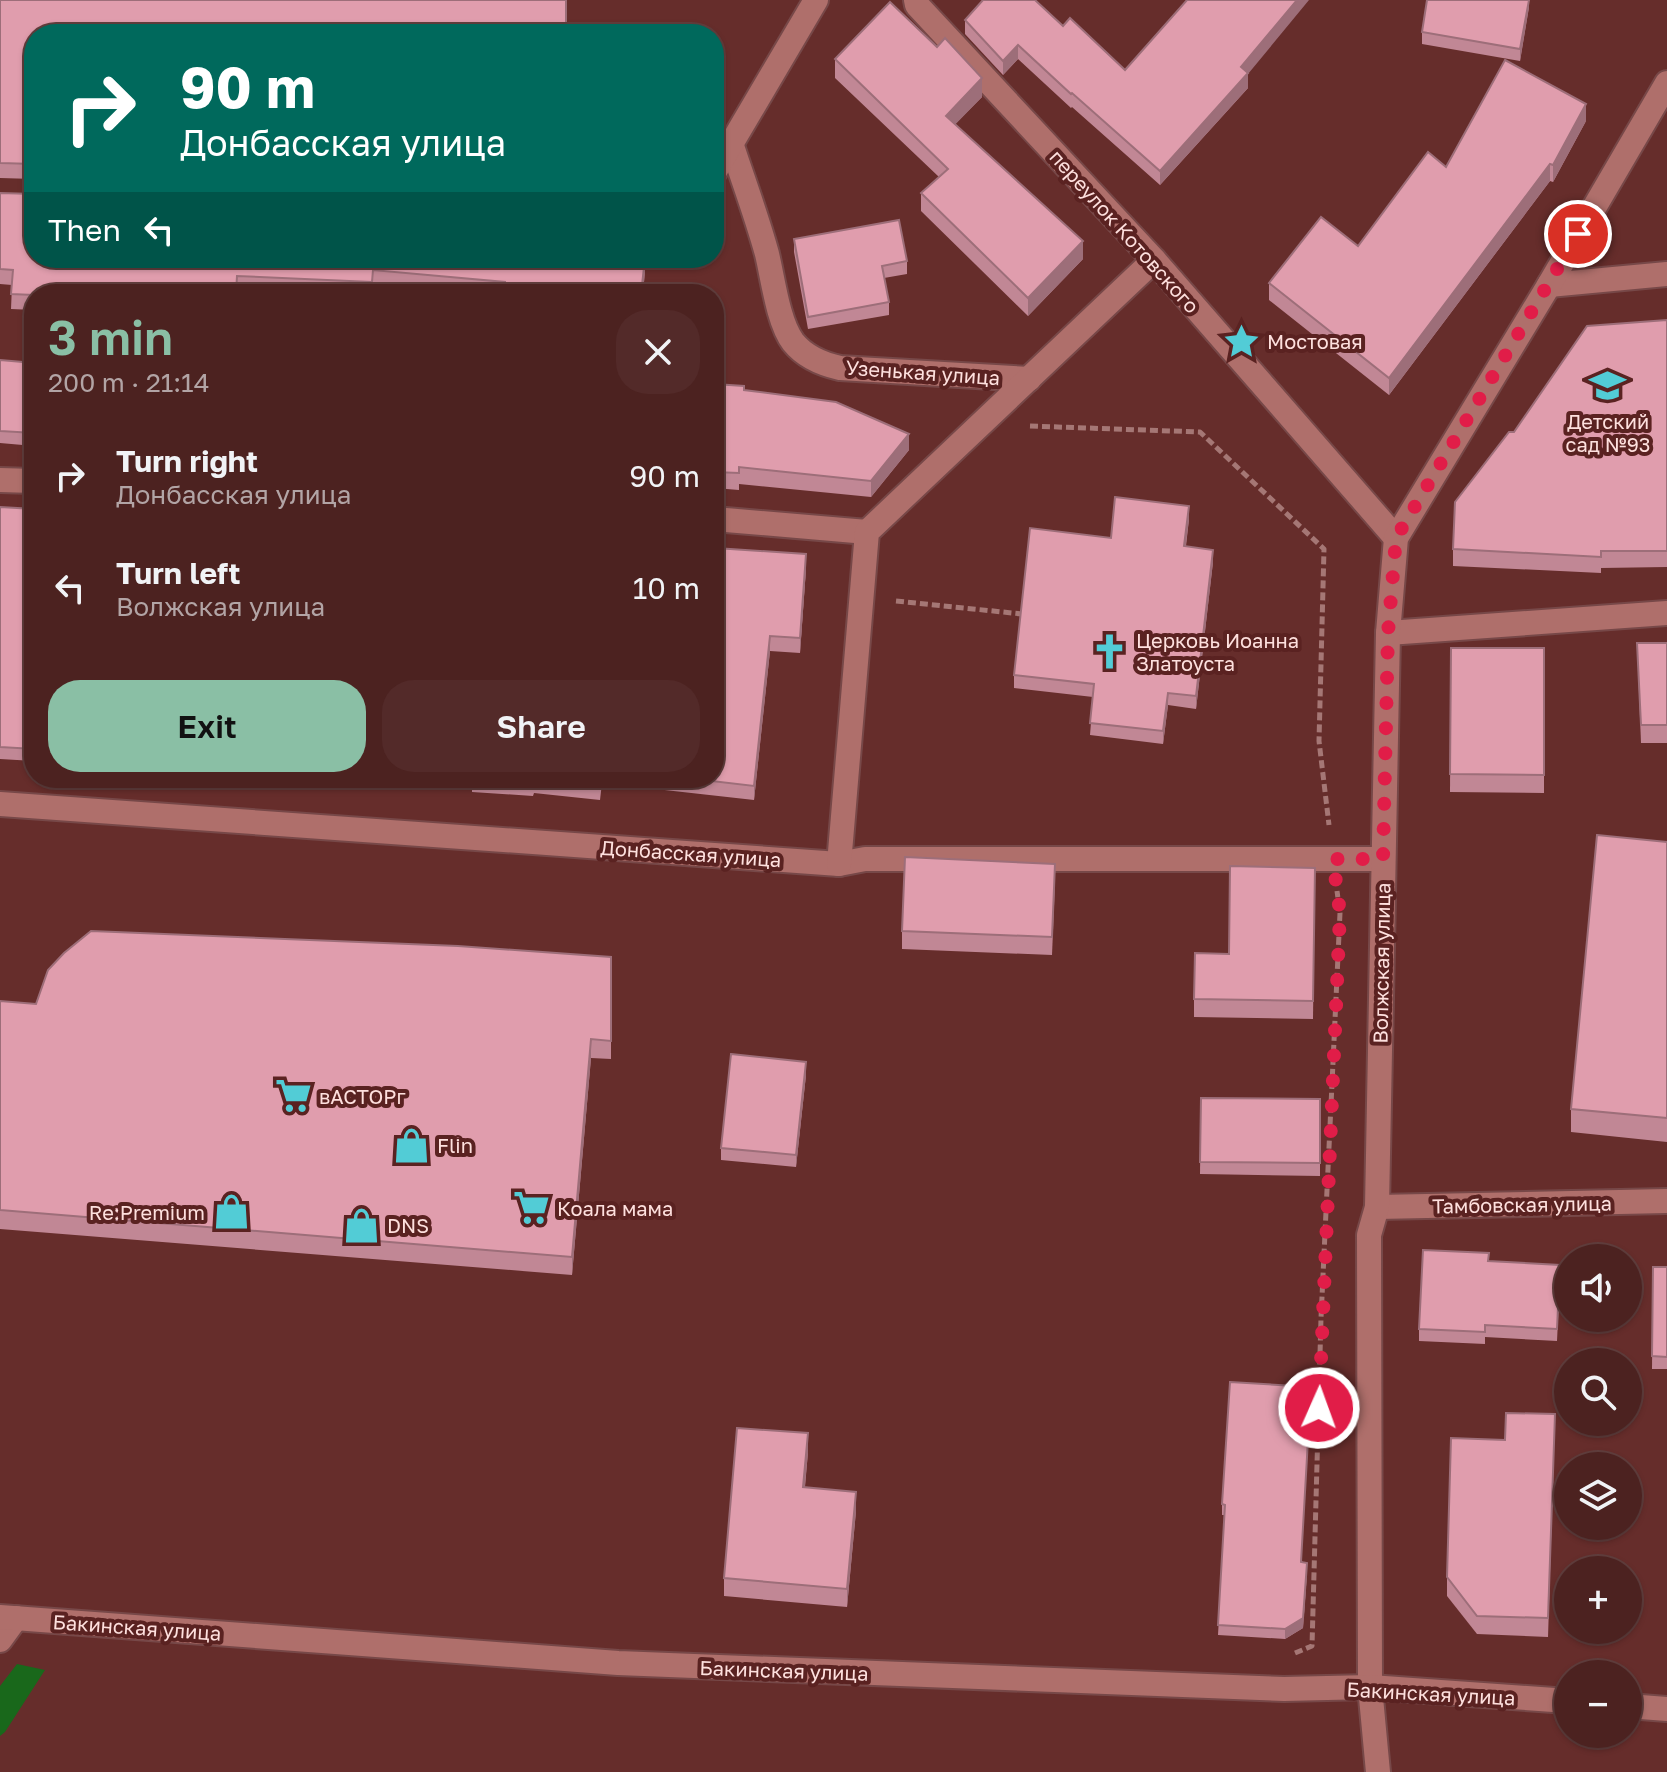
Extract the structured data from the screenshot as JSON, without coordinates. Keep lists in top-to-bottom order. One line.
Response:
{"streets":{"street":["переулок Котовского","Узенькая улица","Донбасская улица","Волжская улица","Тамбовская улица","Бакинская улица"]},"crossings":[["переулок Котовского","Волжская улица"],["Донбасская улица","Волжская улица"],["Волжская улица","Тамбовская улица"],["Волжская улица","Бакинская улица"]],"places":{"place":["Мостовая"],"school or university":["Детский сад №93"],"church":["Церковь Иоанна Златоуста"],"supermarket":["вАСТОРг","Коала мама"],"shop":["Flin","Re:Premium","DNS"]},"page":{"turn":["90 m","Донбасская улица"],"then":"Then","heading":["3 min","200 m · 21:14"],"list":[{"name":"Turn right","note":"Донбасская улица","value":"90 m"},{"name":"Turn left","note":"Волжская улица","value":"10 m"}],"buttons":["Exit","Share"],"map_buttons":["+","−"]}}
